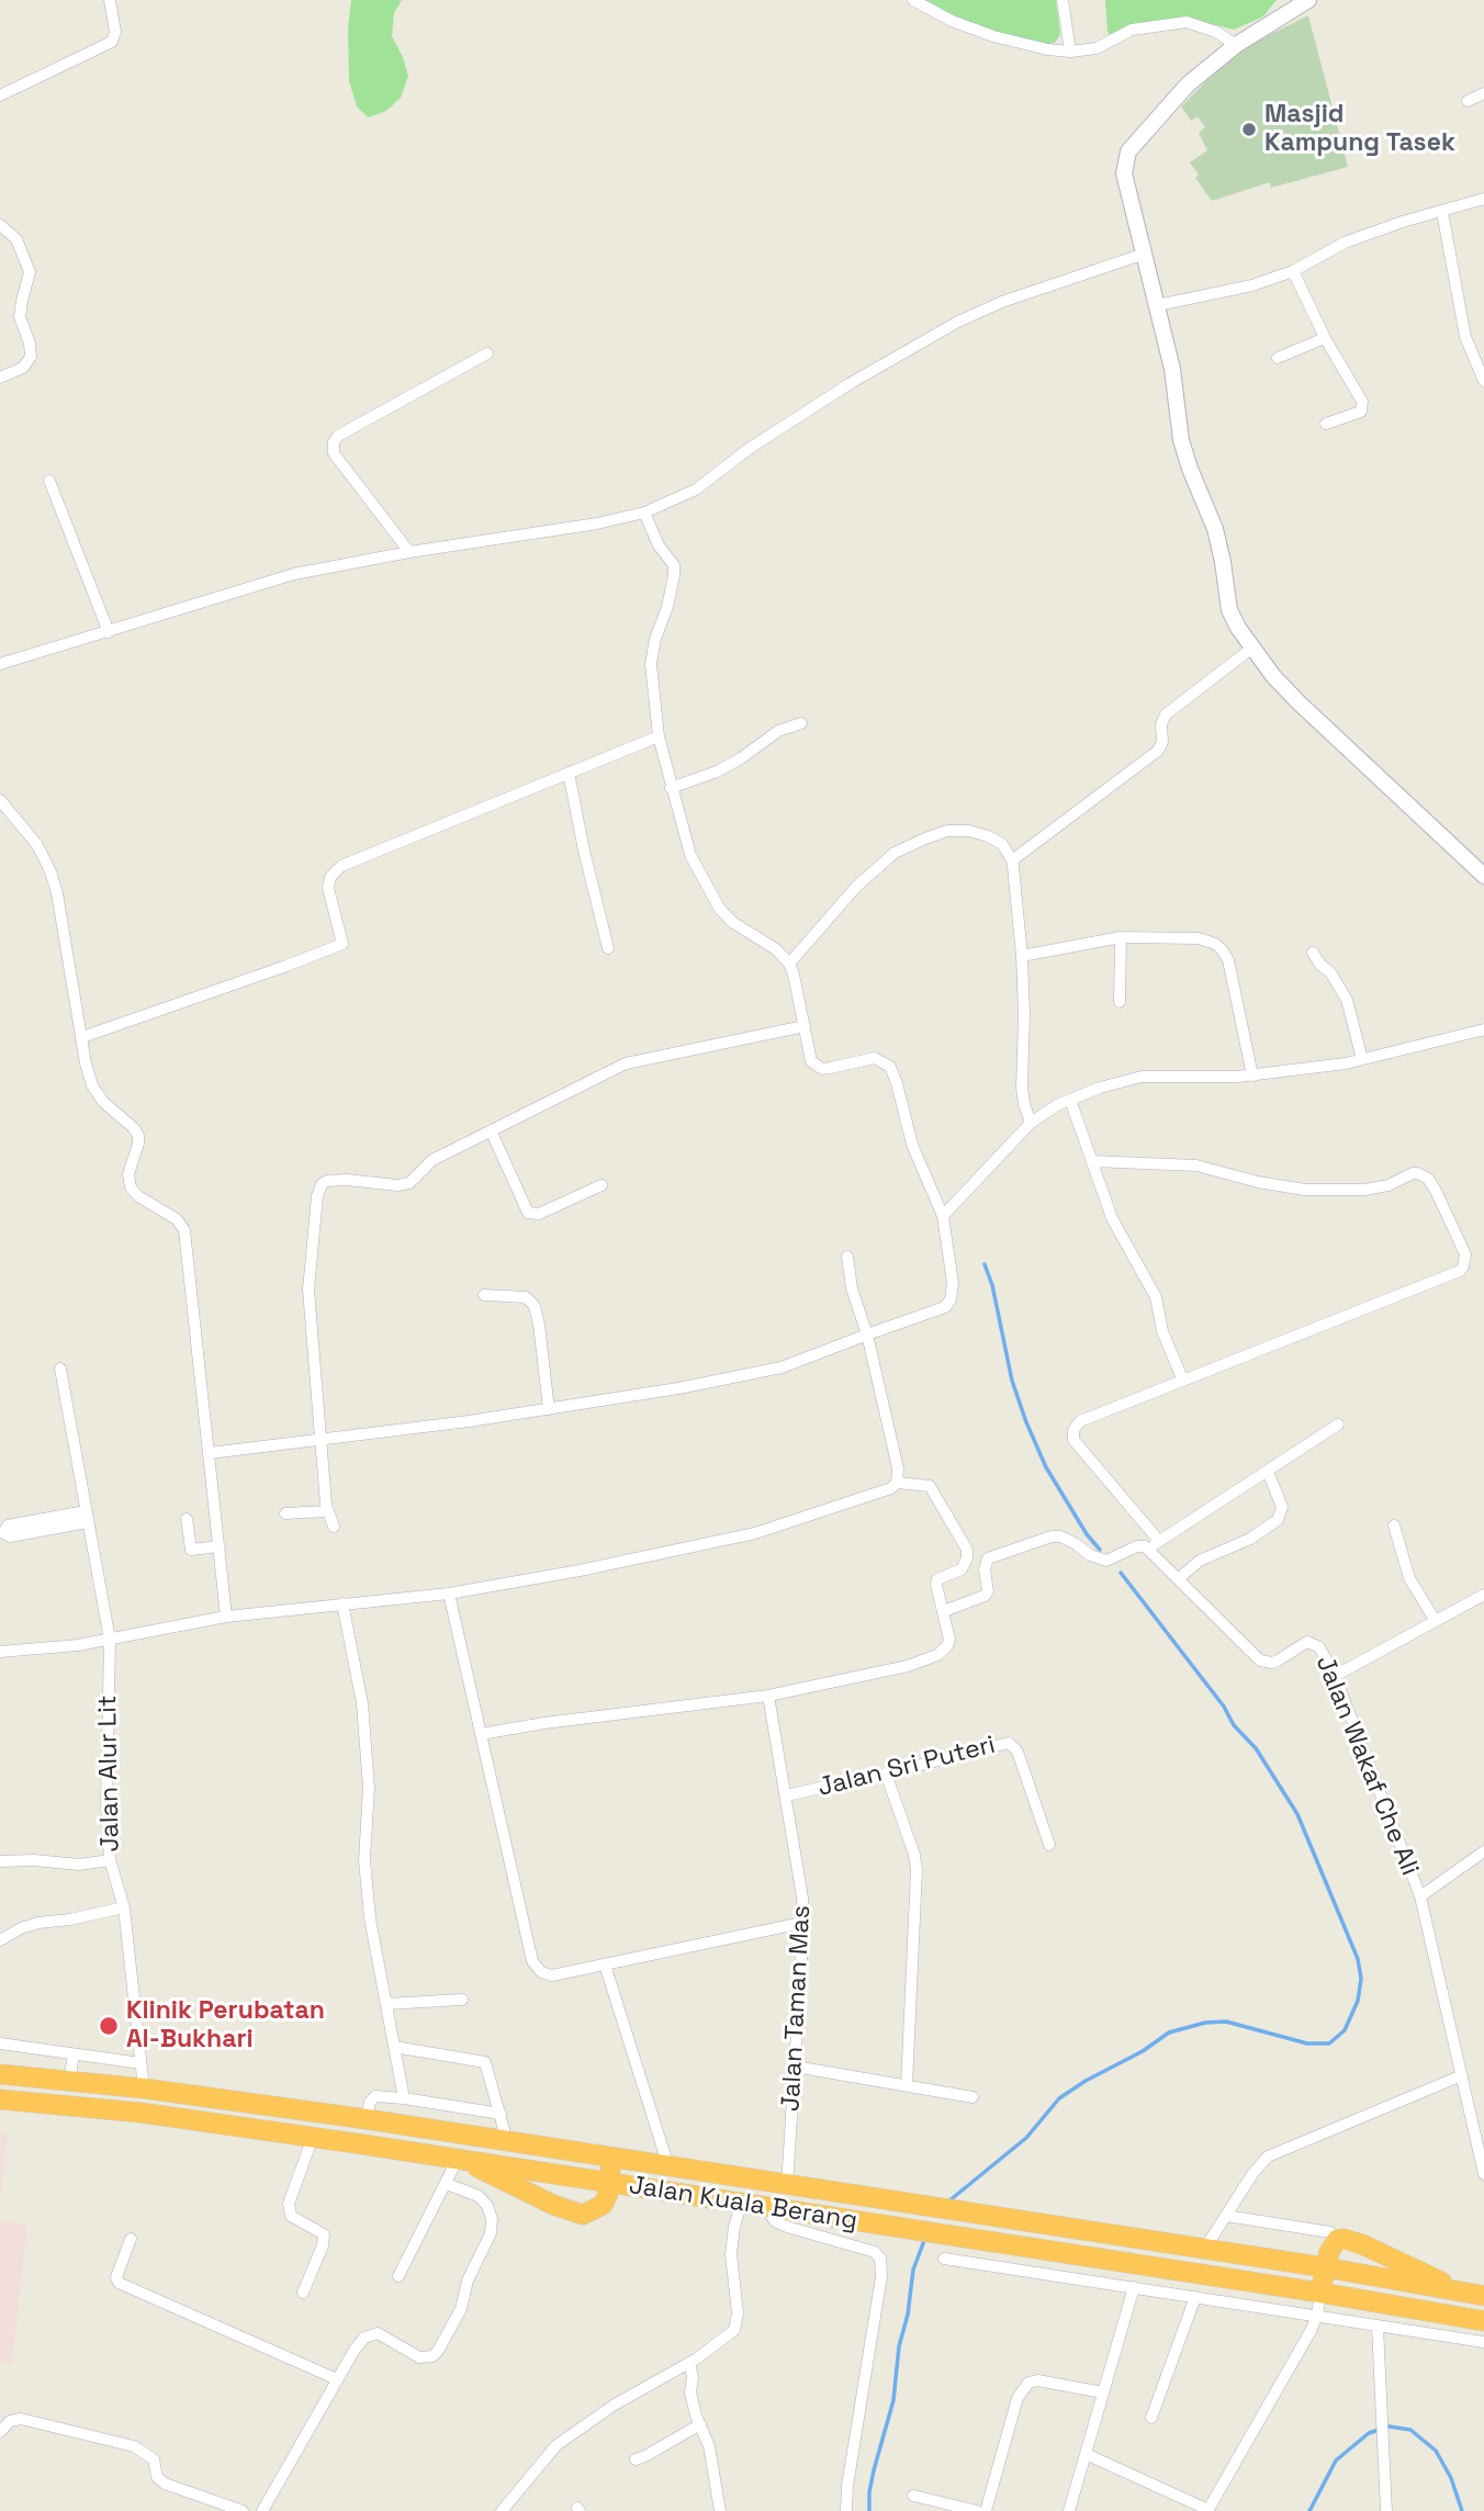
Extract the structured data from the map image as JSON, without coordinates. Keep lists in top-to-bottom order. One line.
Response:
{"streets":{"highway":["Jalan Kuala Berang"],"street":["Jalan Wakaf Che Ali","Jalan Sri Puteri","Jalan Alur Lit","Jalan Taman Mas"]},"crossings":[["Jalan Sri Puteri","Jalan Taman Mas"],["Jalan Alur Lit","Jalan Kuala Berang"],["Jalan Taman Mas","Jalan Kuala Berang"]],"places":["Masjid Kampung Tasek","Klinik Perubatan Al-Bukhari"]}
